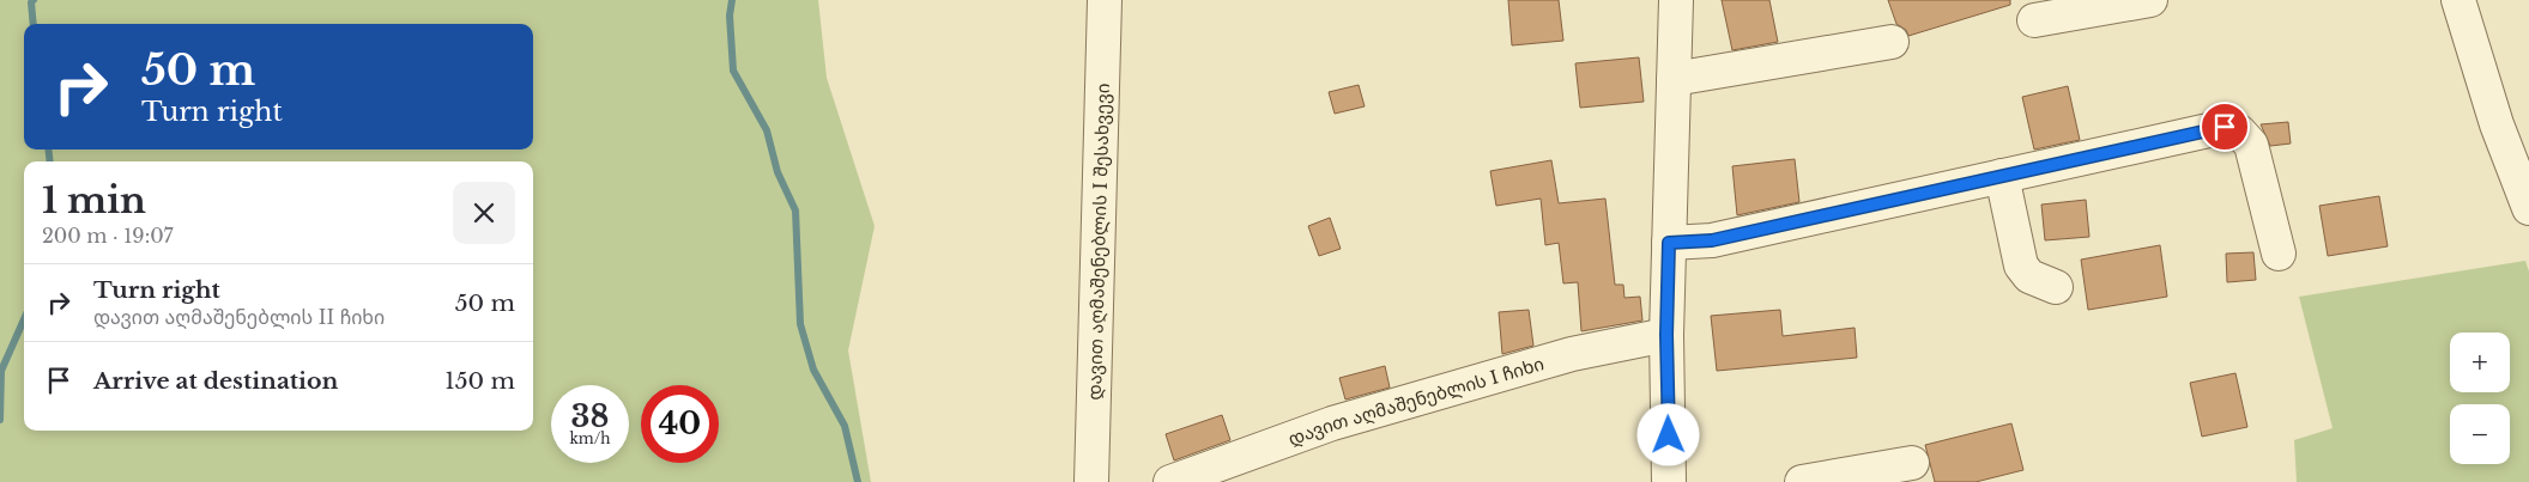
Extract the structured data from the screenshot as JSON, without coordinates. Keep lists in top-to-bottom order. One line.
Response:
{"streets":{"street":["დავით აღმაშენებლის I შესახვევი","დავით აღმაშენებლის I ჩიხი"]},"page":{"turn":["50 m","Turn right"],"heading":["1 min","200 m · 19:07"],"list":[{"name":"Turn right","note":"დავით აღმაშენებლის II ჩიხი","value":"50 m"},{"name":"Arrive at destination","value":"150 m"}],"map_buttons":["+","−"],"speed":"38 km/h","limit":"40"}}
